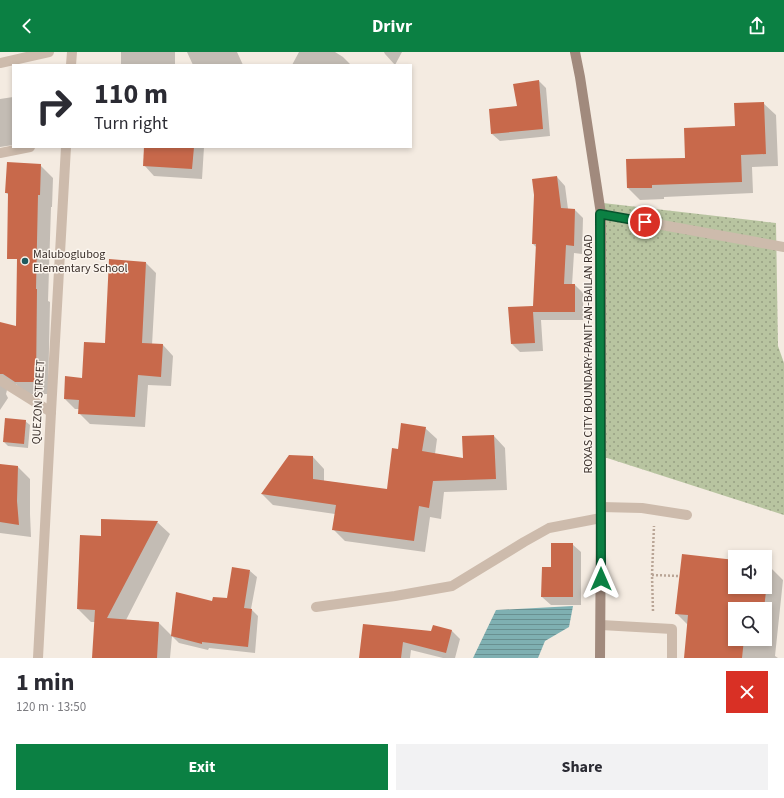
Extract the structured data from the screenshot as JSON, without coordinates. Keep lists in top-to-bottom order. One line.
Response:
{"streets":{"main road":["ROXAS CITY BOUNDARY-PANIT-AN-BAILAN ROAD"],"street":["QUEZON STREET"]},"places":["Maluboglubog Elementary School"],"page":{"header":"Drivr","turn":["110 m","Turn right"],"heading":["1 min","120 m · 13:50"],"buttons":["Exit","Share"]}}
